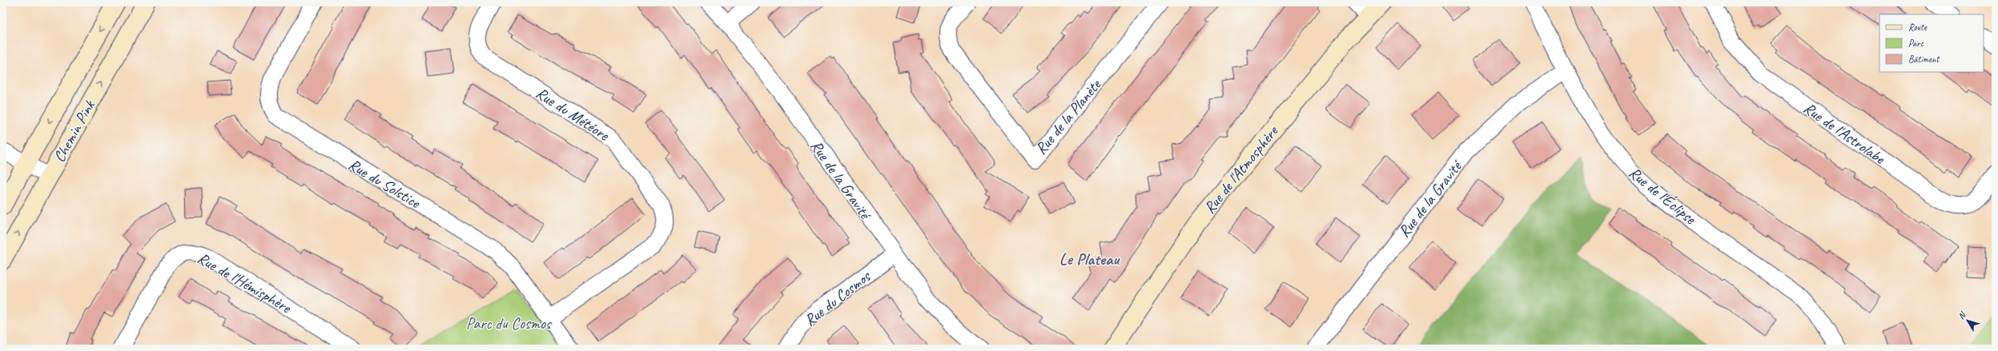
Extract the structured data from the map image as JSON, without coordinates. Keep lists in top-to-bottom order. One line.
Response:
{"streets":{"main road":["Chemin Pink","Rue de l'Atmosphère"],"street":["Rue du Météore","Rue de la Planète","Rue de l'Astrolabe","Rue de la Gravité","Rue du Solstice","Rue de l'Éclipse","Rue de l'Hémisphère","Rue du Cosmos"]},"crossings":[["Rue du Météore","Rue du Solstice"],["Rue de la Gravité","Rue de l'Éclipse"],["Rue de la Gravité","Rue du Cosmos"]],"districts":["Le Plateau"],"parks":["Parc du Cosmos"],"legend":["Route","Parc","Bâtiment"],"north":"top left"}
